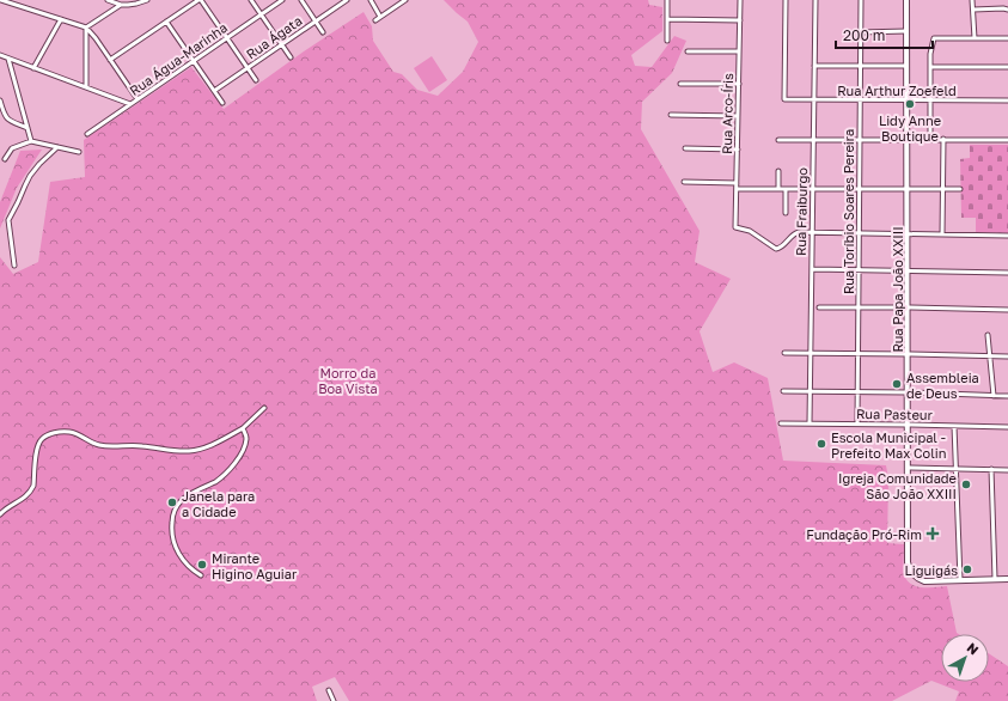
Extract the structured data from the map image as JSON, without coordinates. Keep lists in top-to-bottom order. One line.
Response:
{"streets":{"main road":["Rua Papa João XXIII"],"street":["Rua Ágata","Rua Água-Marinha","Rua Arthur Zoefeld","Rua Arco-Íris","Rua Fraiburgo","Rua Toríbio Soares Pereira","Rua Pasteur"]},"crossings":[["Rua Arthur Zoefeld","Rua Fraiburgo"],["Rua Arthur Zoefeld","Rua Toríbio Soares Pereira"],["Rua Arthur Zoefeld","Rua Papa João XXIII"],["Rua Arco-Íris","Rua Fraiburgo"],["Rua Fraiburgo","Rua Pasteur"],["Rua Toríbio Soares Pereira","Rua Pasteur"],["Rua Papa João XXIII","Rua Pasteur"]],"parks":["Morro da Boa Vista"],"places":{"other":["Lidy Anne Boutique","Assembleia de Deus","Escola Municipal - Prefeito Max Colin","Igreja Comunidade São João XXIII","Janela para a Cidade","Mirante Higino Aguiar","Liguigás"],"health":["Fundação Pró-Rim"]},"scale_bar":"200 m","north":"top right"}
